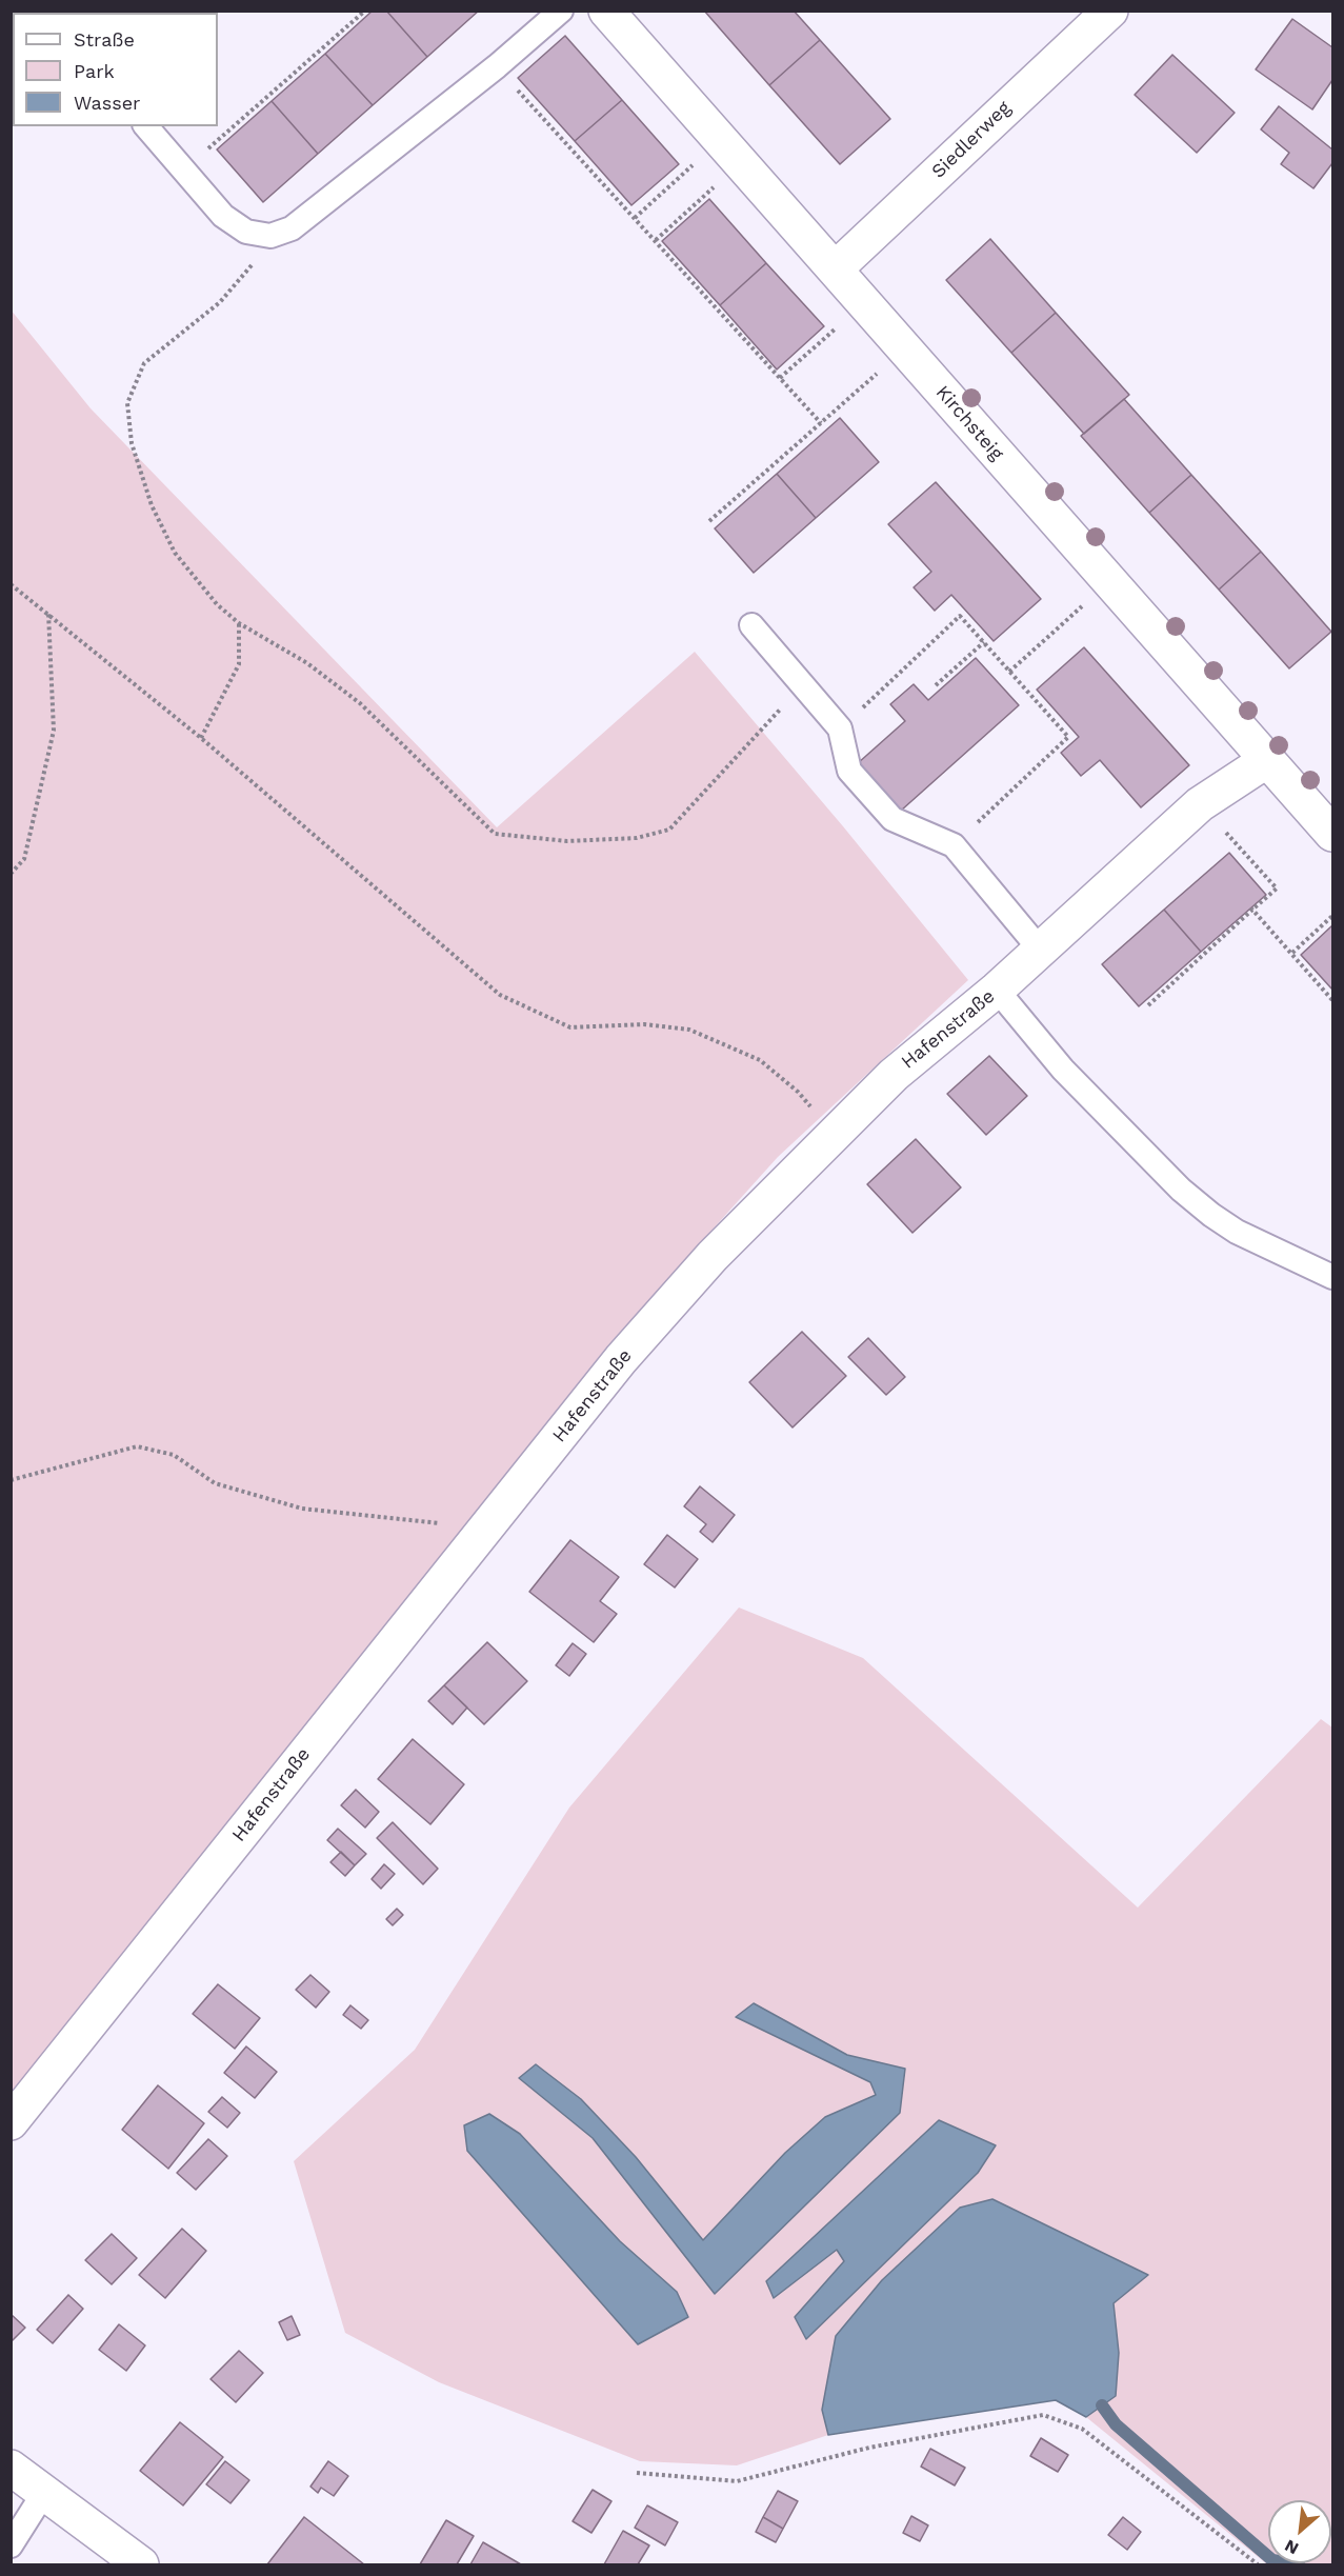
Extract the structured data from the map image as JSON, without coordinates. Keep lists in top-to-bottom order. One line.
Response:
{"streets":{"street":["Siedlerweg","Kirchsteig","Hafenstraße"]},"crossings":[["Siedlerweg","Kirchsteig"],["Kirchsteig","Hafenstraße"]],"legend":["Straße","Park","Wasser"],"north":"bottom left"}
